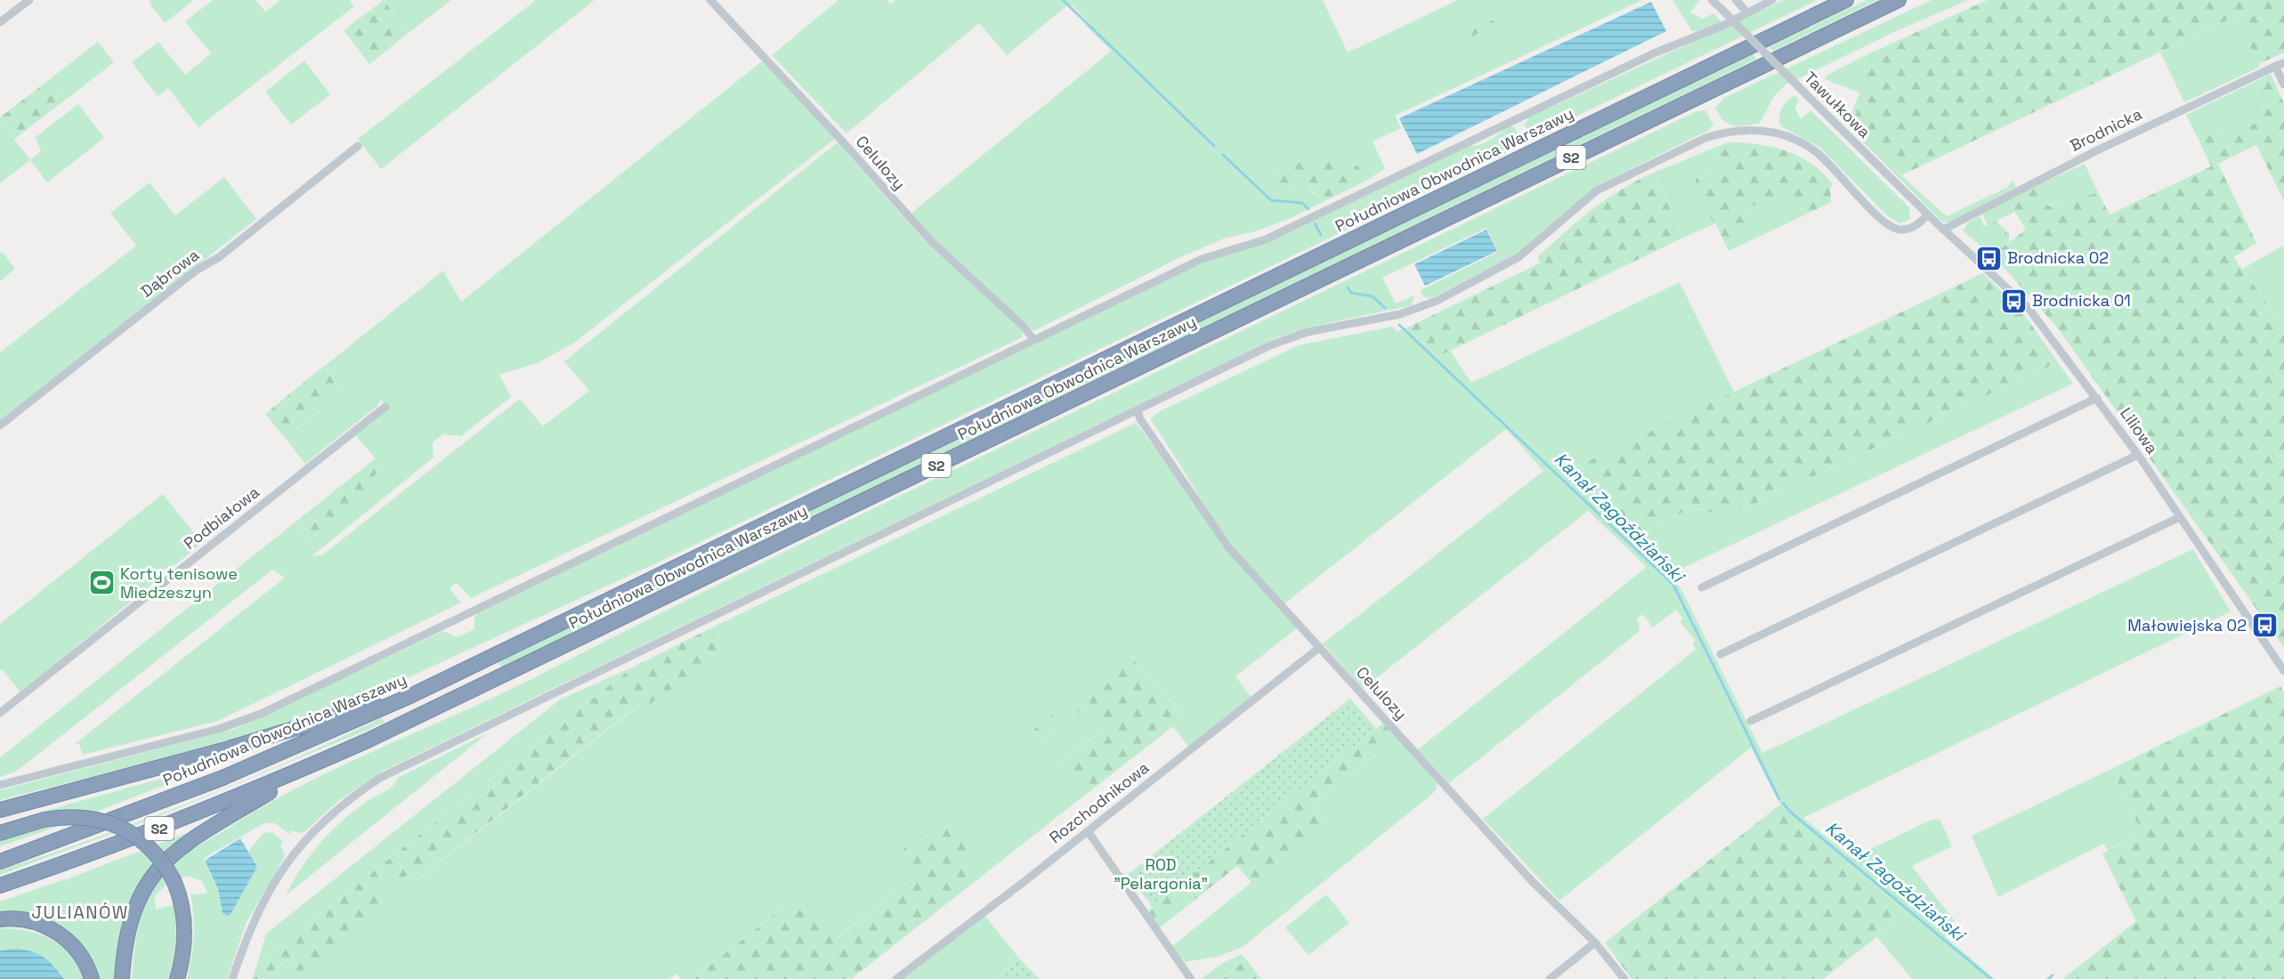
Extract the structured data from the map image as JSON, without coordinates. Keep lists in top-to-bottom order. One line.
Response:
{"streets":{"highway":["S2","Południowa Obwodnica Warszawy"],"street":["Tawułkowa","Brodnicka","Celulozy","Dąbrowa","Liliowa","Podbiałowa","Rozchodnikowa"]},"crossings":[["Tawułkowa","Brodnicka"],["Tawułkowa","Liliowa"],["Brodnicka","Liliowa"],["Celulozy","Rozchodnikowa"]],"districts":["JULIANÓW"],"water":["Kanał Zagoździański"],"parks":["ROD \"Pelargonia\""],"places":{"bus stop":["Brodnicka 02","Brodnicka 01","Małowiejska 02"],"sports":["Korty tenisowe Miedzeszyn"]}}
